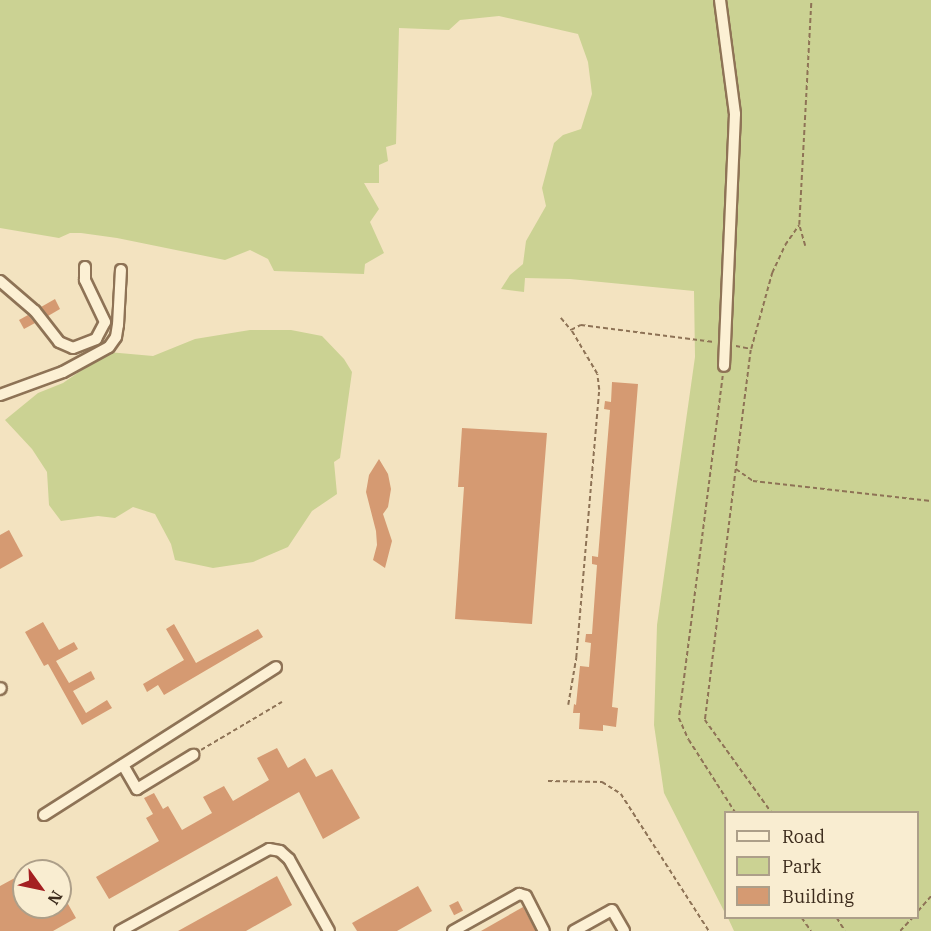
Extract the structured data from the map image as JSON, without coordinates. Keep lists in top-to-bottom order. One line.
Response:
{"legend":["Road","Park","Building"],"north":"bottom right"}
